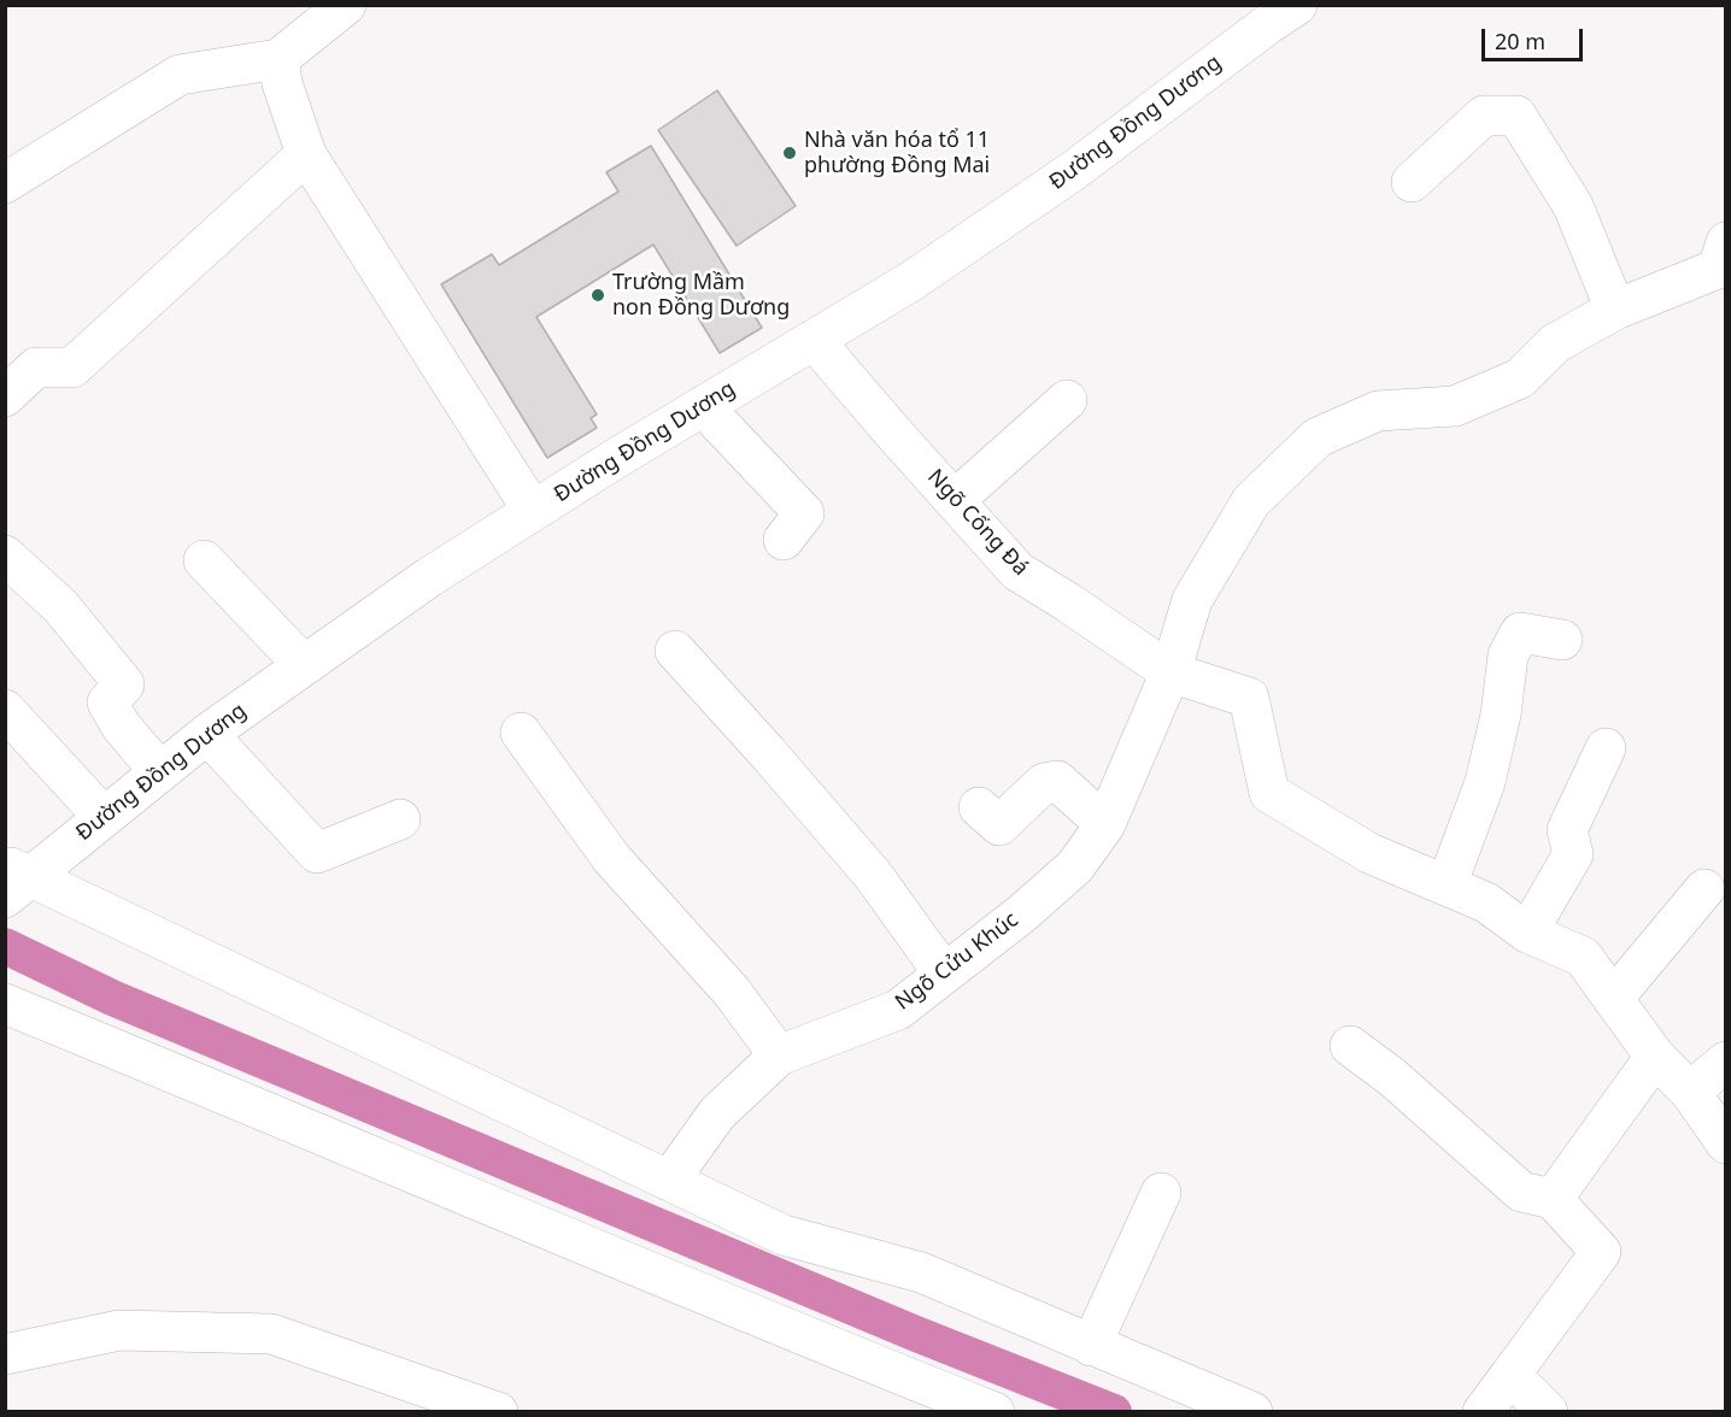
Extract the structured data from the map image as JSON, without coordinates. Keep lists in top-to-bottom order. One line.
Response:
{"streets":{"street":["Đường Đồng Dương","Ngõ Cống Đá","Ngõ Cửu Khúc"]},"crossings":[["Đường Đồng Dương","Ngõ Cống Đá"],["Ngõ Cống Đá","Ngõ Cửu Khúc"]],"places":["Nhà văn hóa tổ 11 phường Đồng Mai","Trường Mầm non Đồng Dương"],"scale_bar":"20 m"}
